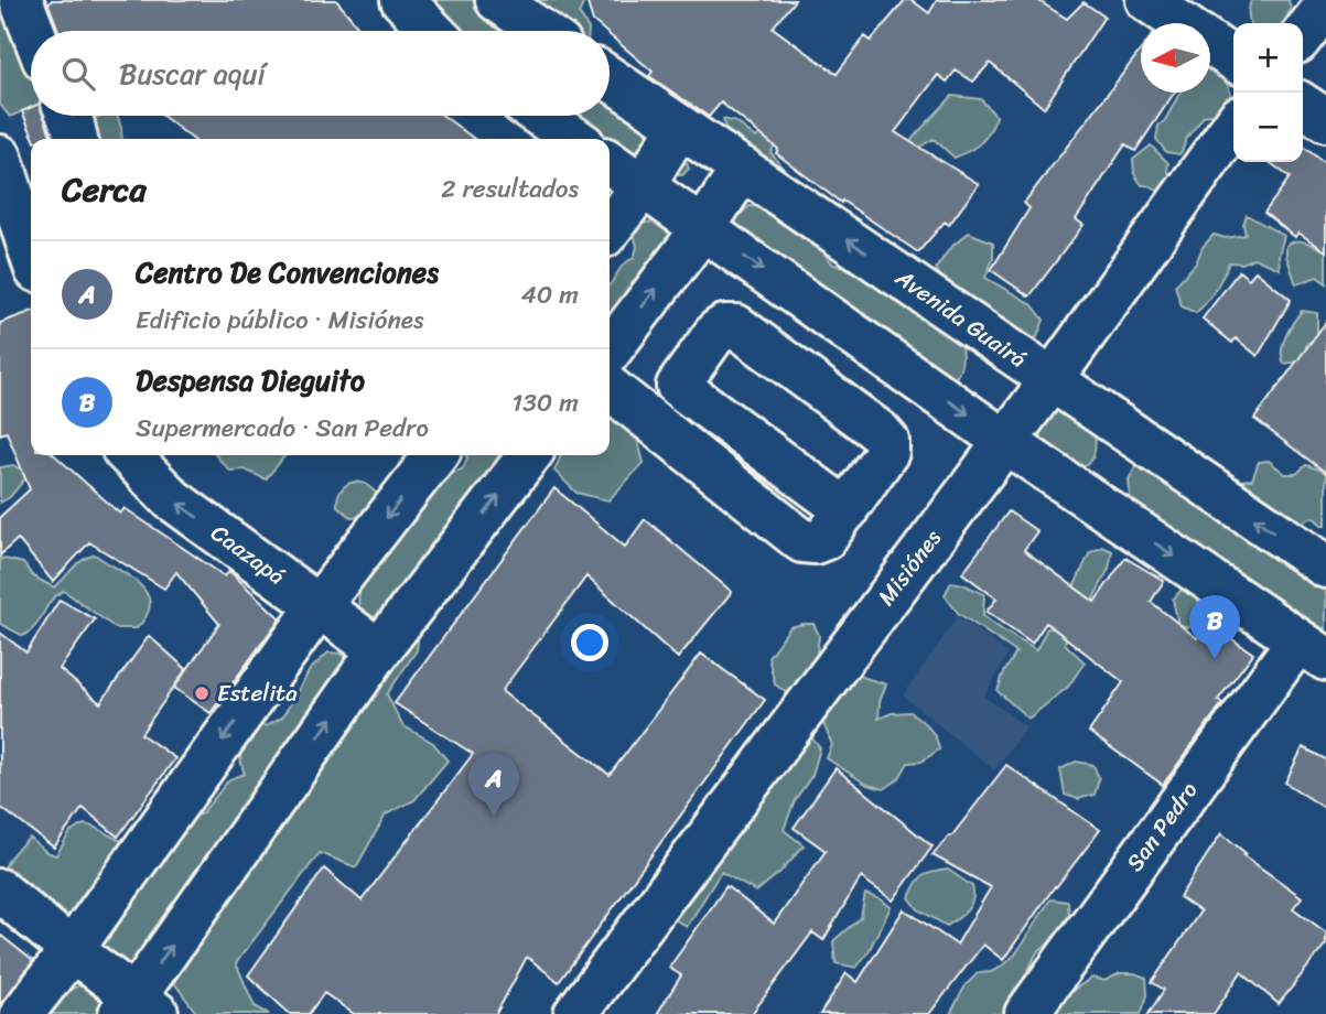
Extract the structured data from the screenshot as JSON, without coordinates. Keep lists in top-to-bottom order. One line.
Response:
{"streets":{"street":["Avenida Guairá","Caazapá","Misiónes","San Pedro"]},"crossings":[["Avenida Guairá","Misiónes"]],"one_way":["Caazapá"],"places":["Estelita"],"north":"left","page":{"map_buttons":["+","−"],"search":"Buscar aquí","heading":["Cerca","2 resultados"],"list":[{"mark":"A","name":"Centro De Convenciones","note":"Edificio público · Misiónes","value":"40 m"},{"mark":"B","name":"Despensa Dieguito","note":"Supermercado · San Pedro","value":"130 m"}],"pins":["B","A"]}}
